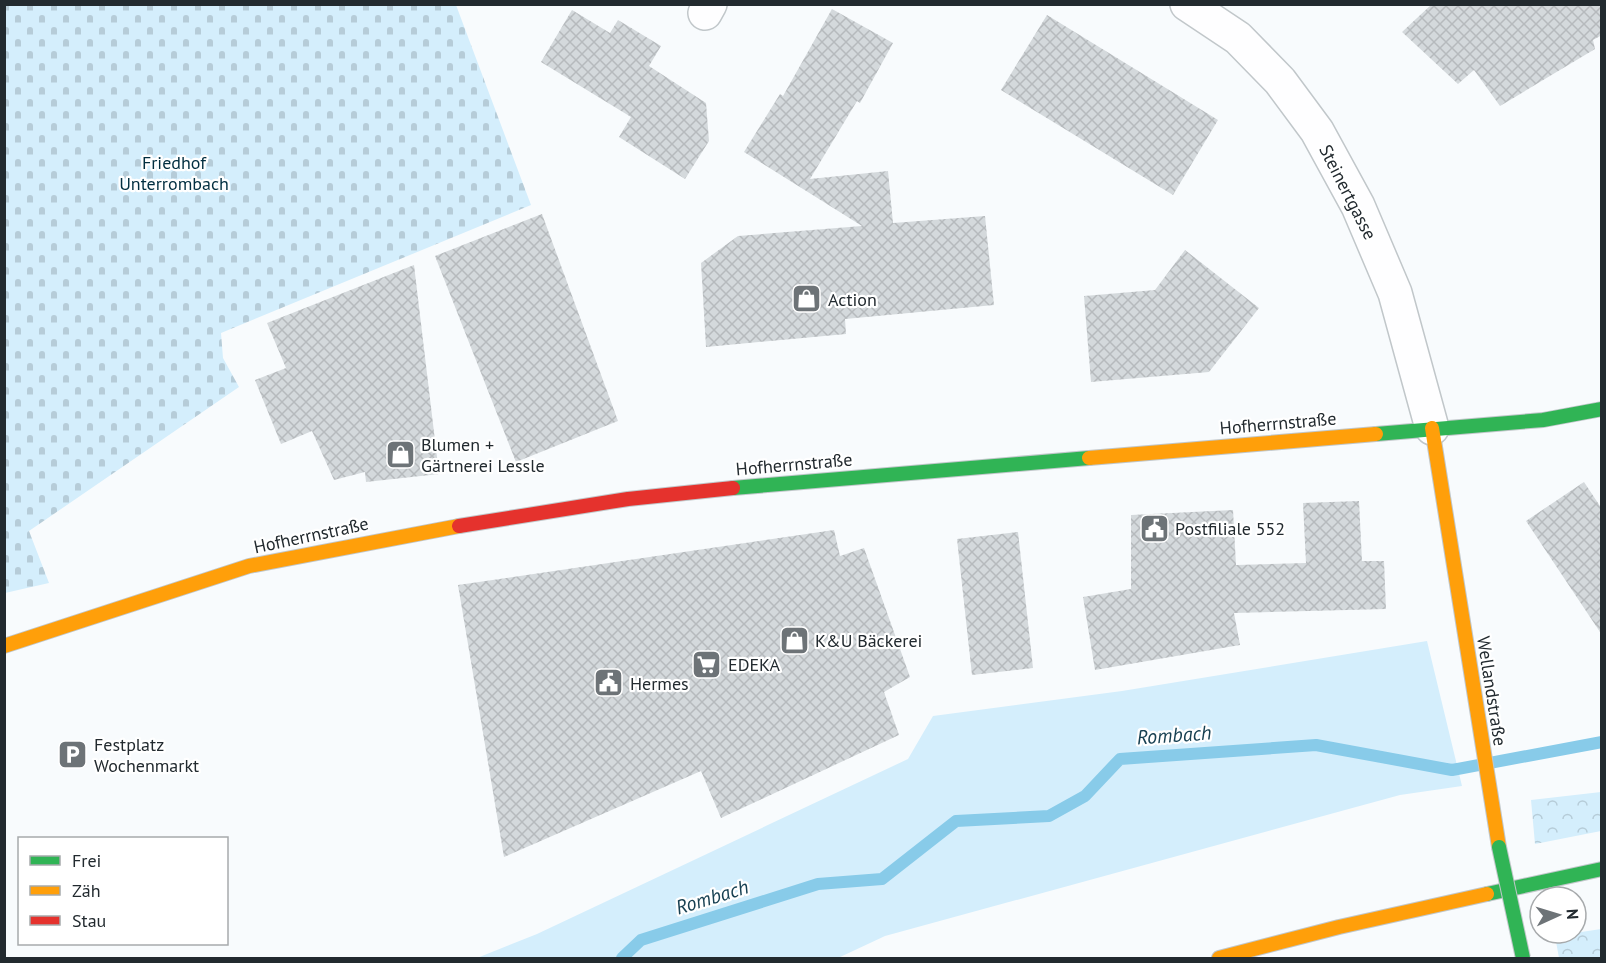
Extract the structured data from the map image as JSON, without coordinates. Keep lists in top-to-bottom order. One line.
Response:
{"streets":{"street":["Steinertgasse","Hofherrnstraße","Wellandstraße"]},"crossings":[["Steinertgasse","Hofherrnstraße"],["Steinertgasse","Wellandstraße"],["Hofherrnstraße","Wellandstraße"]],"water":["Rombach"],"parks":["Friedhof Unterrombach"],"places":{"shop":["Action","Blumen + Gärtnerei Lessle","K&U Bäckerei"],"public building":["Postfiliale 552","Hermes"],"supermarket":["EDEKA"],"parking":["Festplatz Wochenmarkt"]},"legend":["Frei","Zäh","Stau"],"north":"right"}
